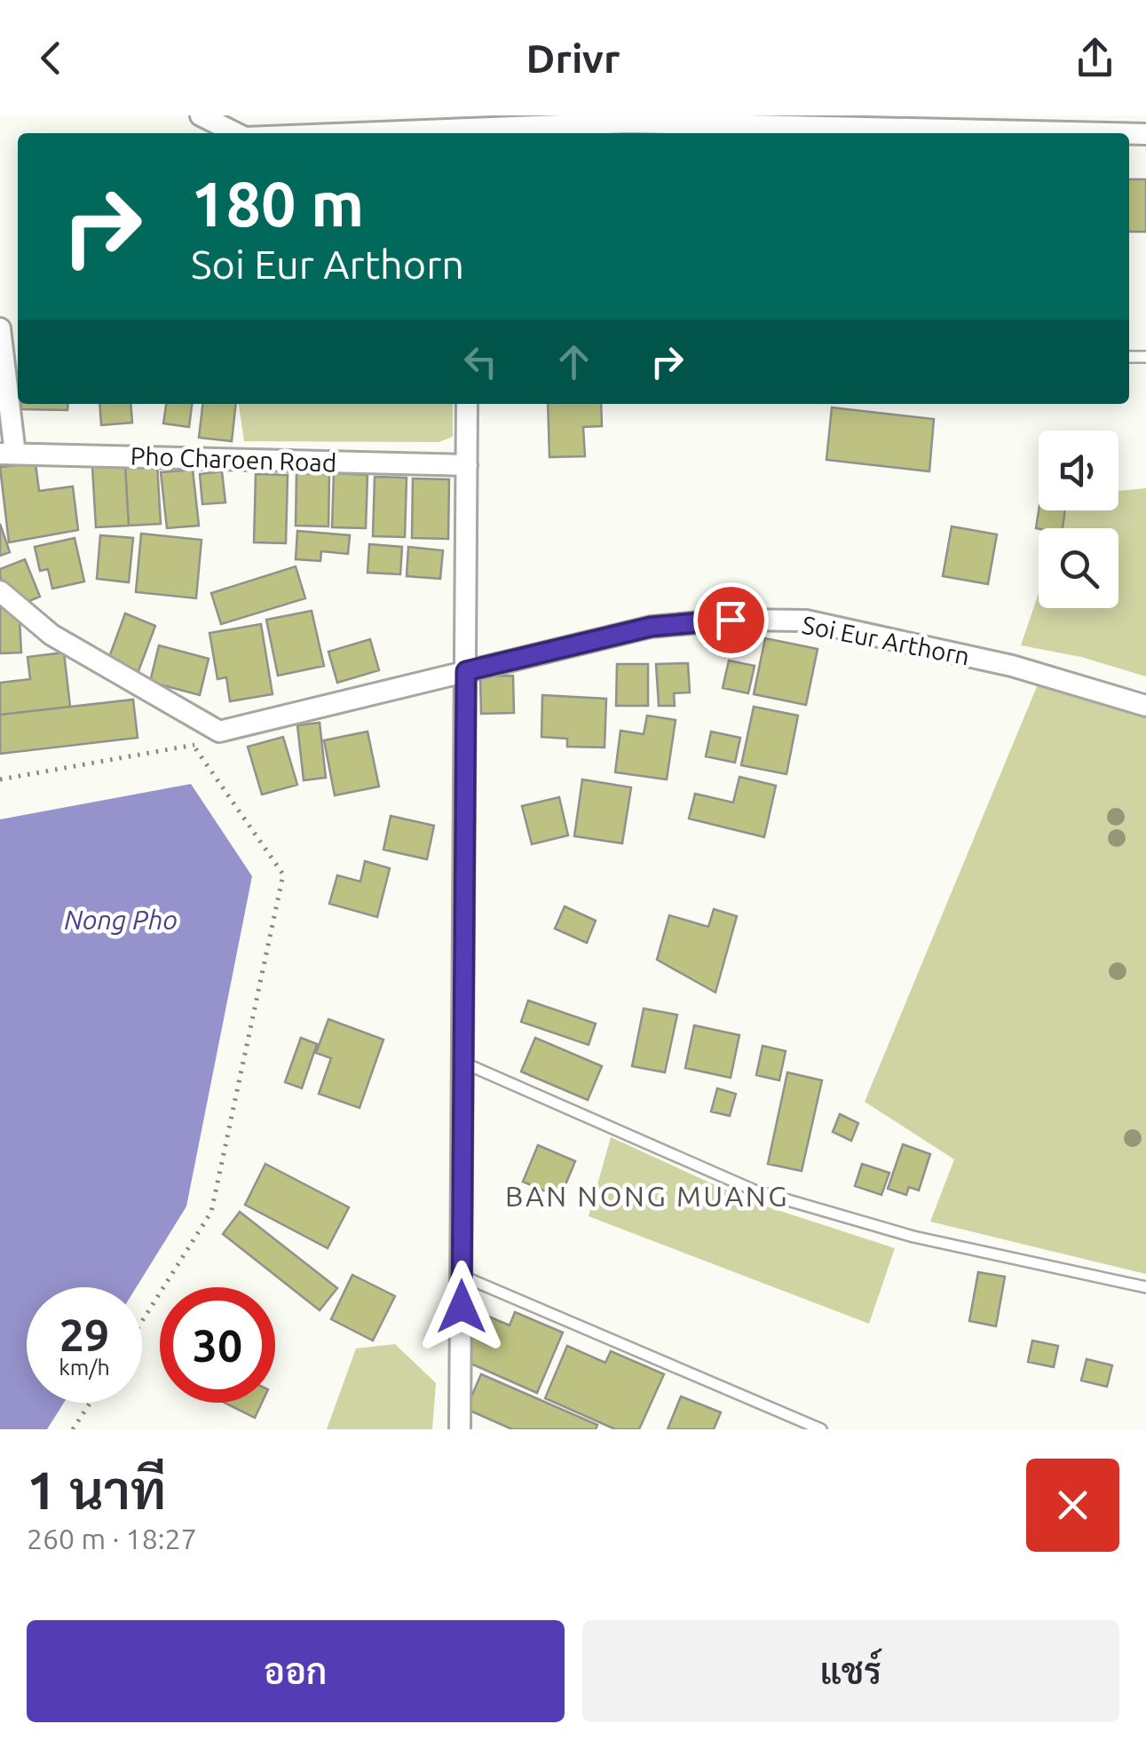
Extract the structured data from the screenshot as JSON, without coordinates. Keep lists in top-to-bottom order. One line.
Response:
{"streets":{"street":["Pho Charoen Road","Soi Eur Arthorn"]},"districts":["BAN NONG MUANG"],"water":["Nong Pho"],"page":{"header":"Drivr","turn":["180 m","Soi Eur Arthorn"],"speed":"29 km/h","limit":"30","heading":["1 นาที","260 m · 18:27"],"buttons":["ออก","แชร์"]}}
